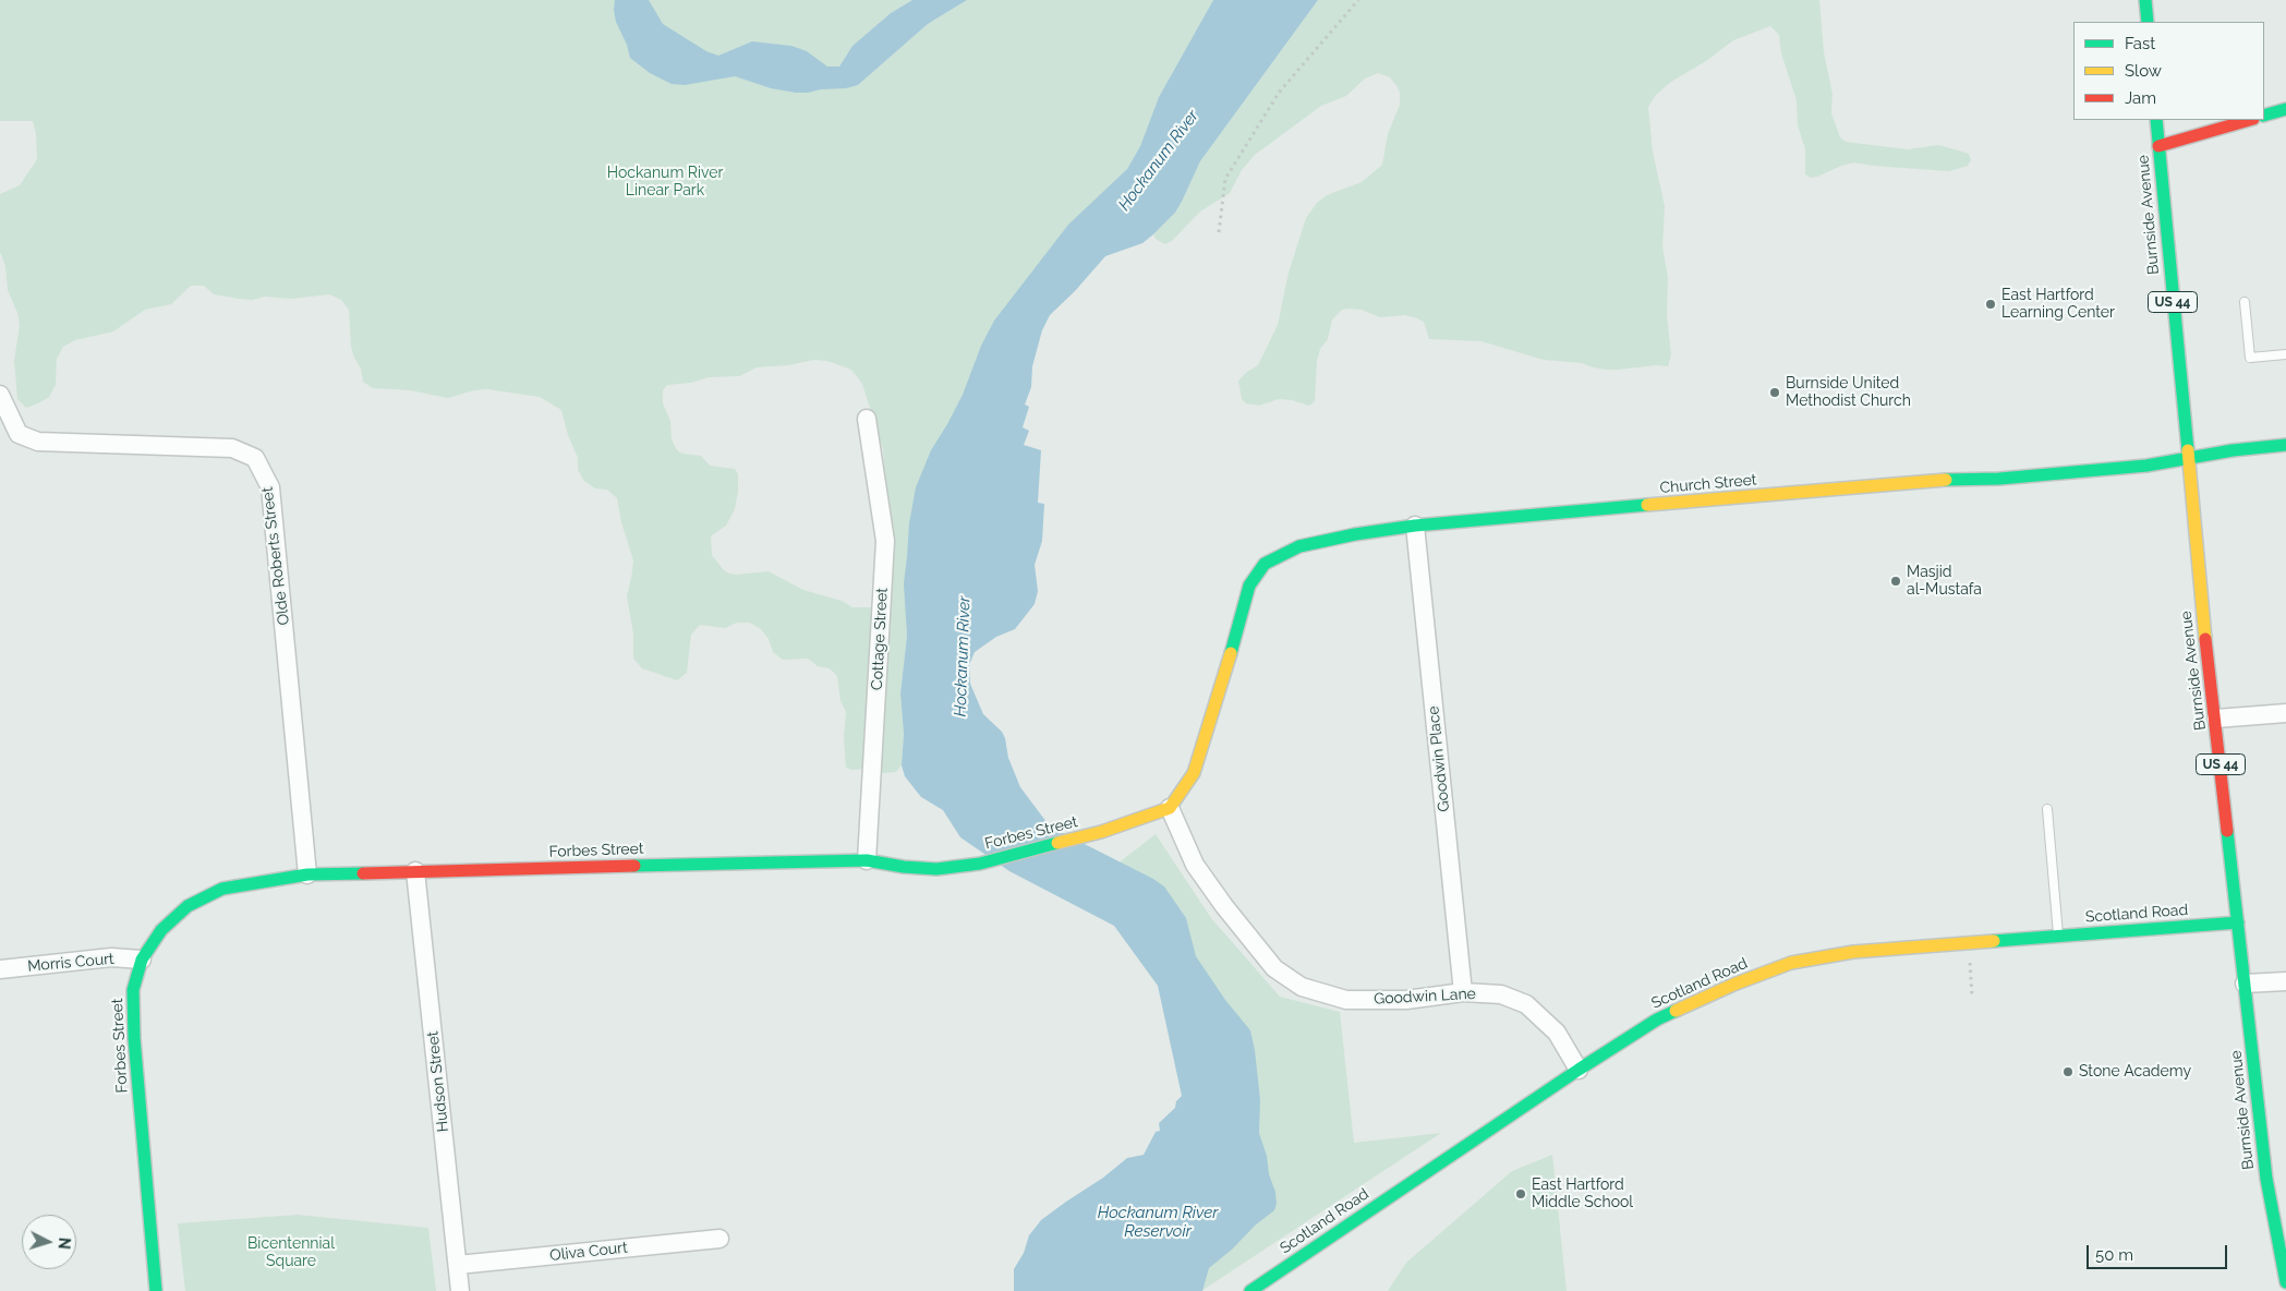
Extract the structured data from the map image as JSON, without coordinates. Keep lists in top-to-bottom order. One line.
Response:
{"streets":{"street":["Burnside Avenue","US 44","Church Street","Olde Roberts Street","Cottage Street","Goodwin Place","Forbes Street","Scotland Road","Morris Court","Goodwin Lane","Hudson Street","Oliva Court"]},"crossings":[["Burnside Avenue","Church Street"],["Burnside Avenue","Scotland Road"],["Church Street","Goodwin Place"],["Church Street","Forbes Street"],["Church Street","Goodwin Lane"],["Olde Roberts Street","Forbes Street"],["Cottage Street","Forbes Street"],["Goodwin Place","Goodwin Lane"],["Forbes Street","Morris Court"],["Forbes Street","Goodwin Lane"],["Forbes Street","Hudson Street"],["Scotland Road","Goodwin Lane"],["Hudson Street","Oliva Court"]],"water":["Hockanum River","Hockanum River Reservoir"],"parks":["Hockanum River Linear Park","Bicentennial Square"],"places":["East Hartford Learning Center","Burnside United Methodist Church","Masjid al-Mustafa","Stone Academy","East Hartford Middle School"],"legend":["Fast","Slow","Jam"],"scale_bar":"50 m","north":"right"}
